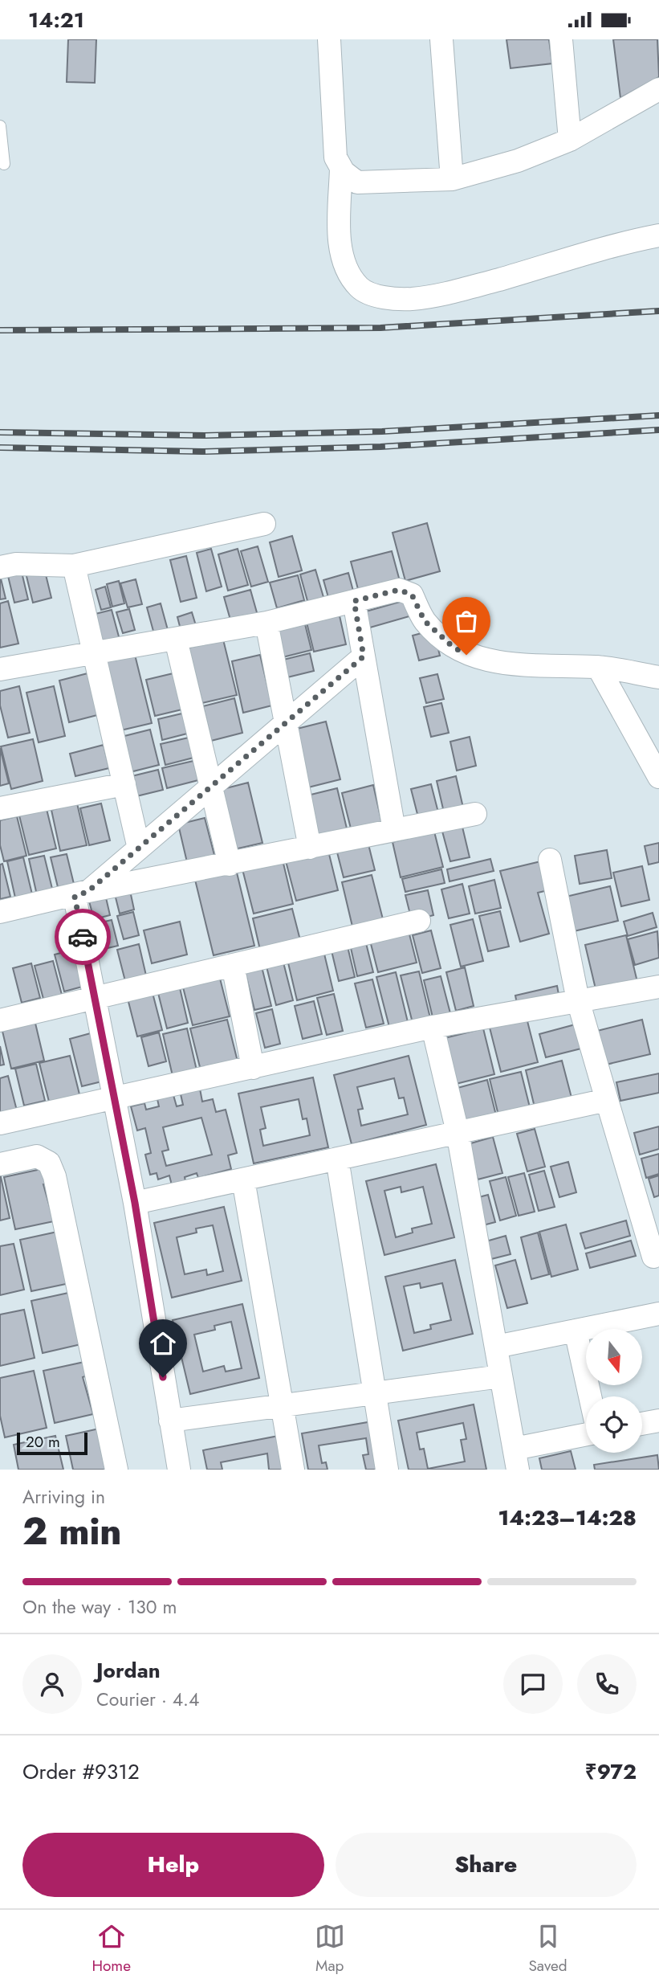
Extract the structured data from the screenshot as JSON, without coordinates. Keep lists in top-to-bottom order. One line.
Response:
{"scale_bar":"20 m","north":"bottom","page":{"status":"14:21","scale":"20 m","heading":["2 min","Arriving in","14:23–14:28"],"panel":["Jordan","Courier · 4.4","Order #9312","₹972"],"bar":"On the way · 130 m","buttons":["Help","Share"],"tabs":["Home","Map","Saved"]}}
